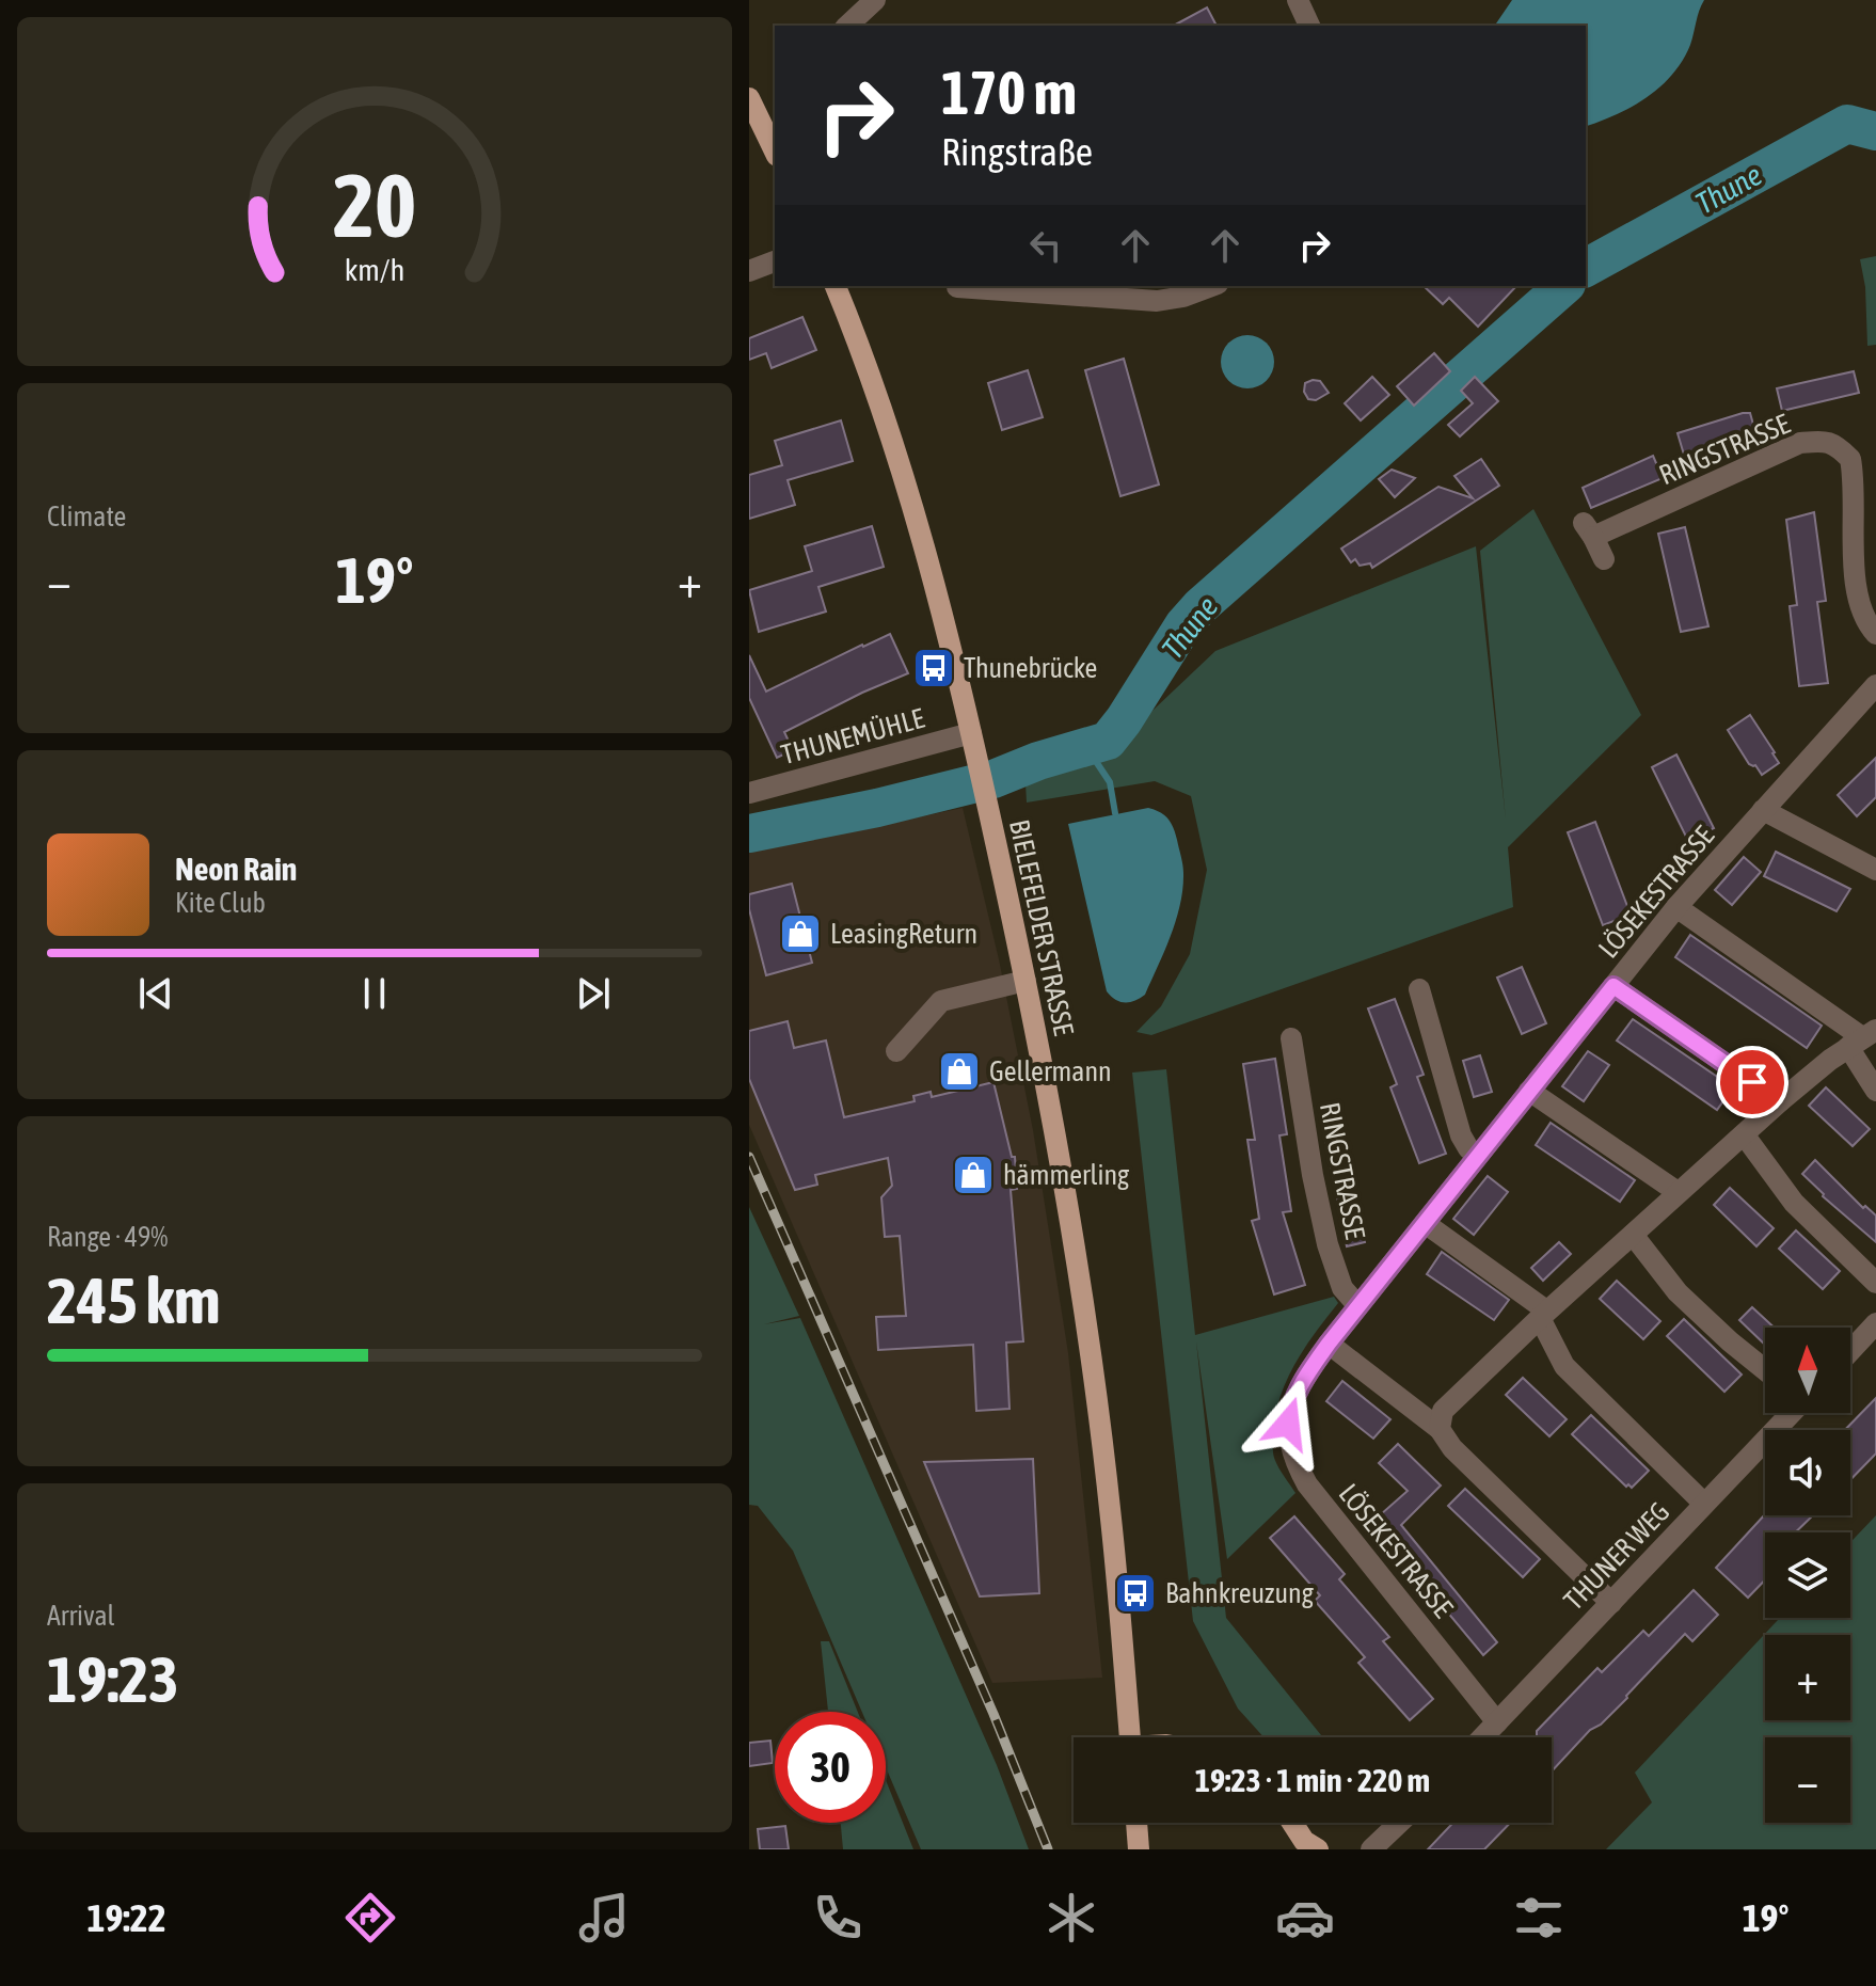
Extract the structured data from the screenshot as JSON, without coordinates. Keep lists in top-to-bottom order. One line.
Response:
{"streets":{"main road":["BIELEFELDER STRASSE"],"street":["RINGSTRASSE","THUNEMÜHLE","LÖSEKESTRASSE","THUNER WEG"]},"crossings":[["RINGSTRASSE","LÖSEKESTRASSE"],["THUNEMÜHLE","BIELEFELDER STRASSE"],["LÖSEKESTRASSE","THUNER WEG"]],"water":["Thune"],"places":{"bus stop":["Thunebrücke","Bahnkreuzung"],"shop":["LeasingReturn","Gellermann","hämmerling"]},"north":"top","page":{"turn":["170 m","Ringstraße"],"tile":["Climate",["Range · 49%","245 km"],["Arrival","19:23"]],"heat":["−","19°","+"],"song":["Neon Rain","Kite Club"],"map_buttons":["+","−"],"limit":"30","trip":"19:23 · 1 min · 220 m","tabs":["19:22","19°"],"gauge":["20","km/h"]}}
